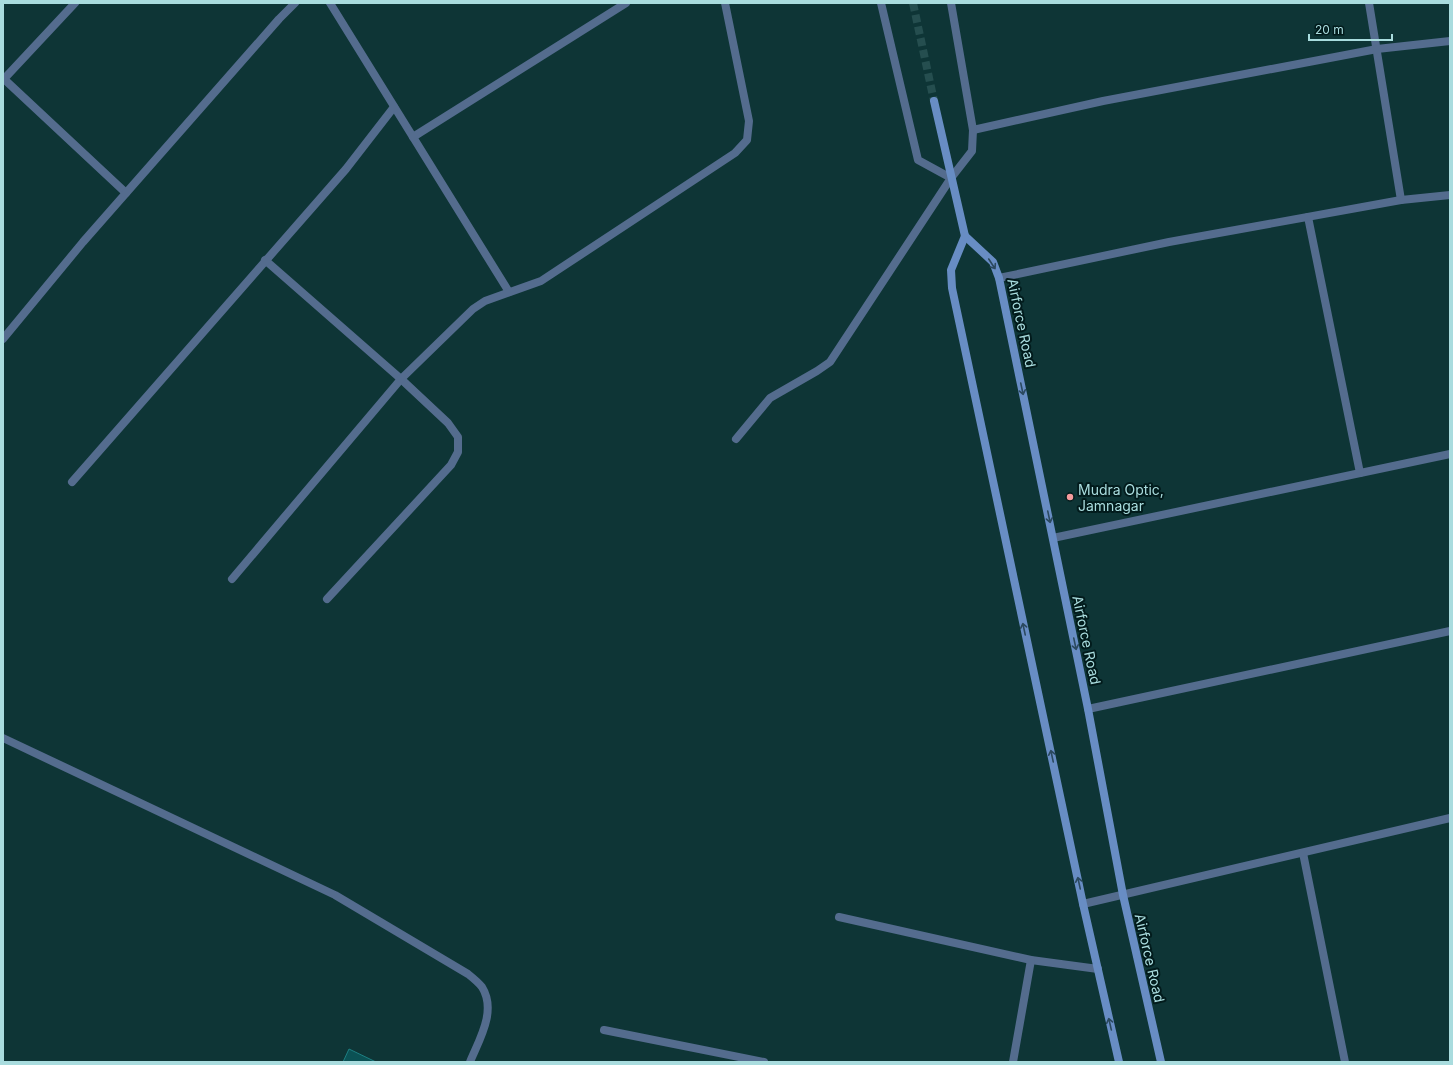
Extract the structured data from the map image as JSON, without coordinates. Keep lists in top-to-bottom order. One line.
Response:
{"streets":{"main road":["Airforce Road"]},"places":["Mudra Optic, Jamnagar"],"scale_bar":"20 m"}
